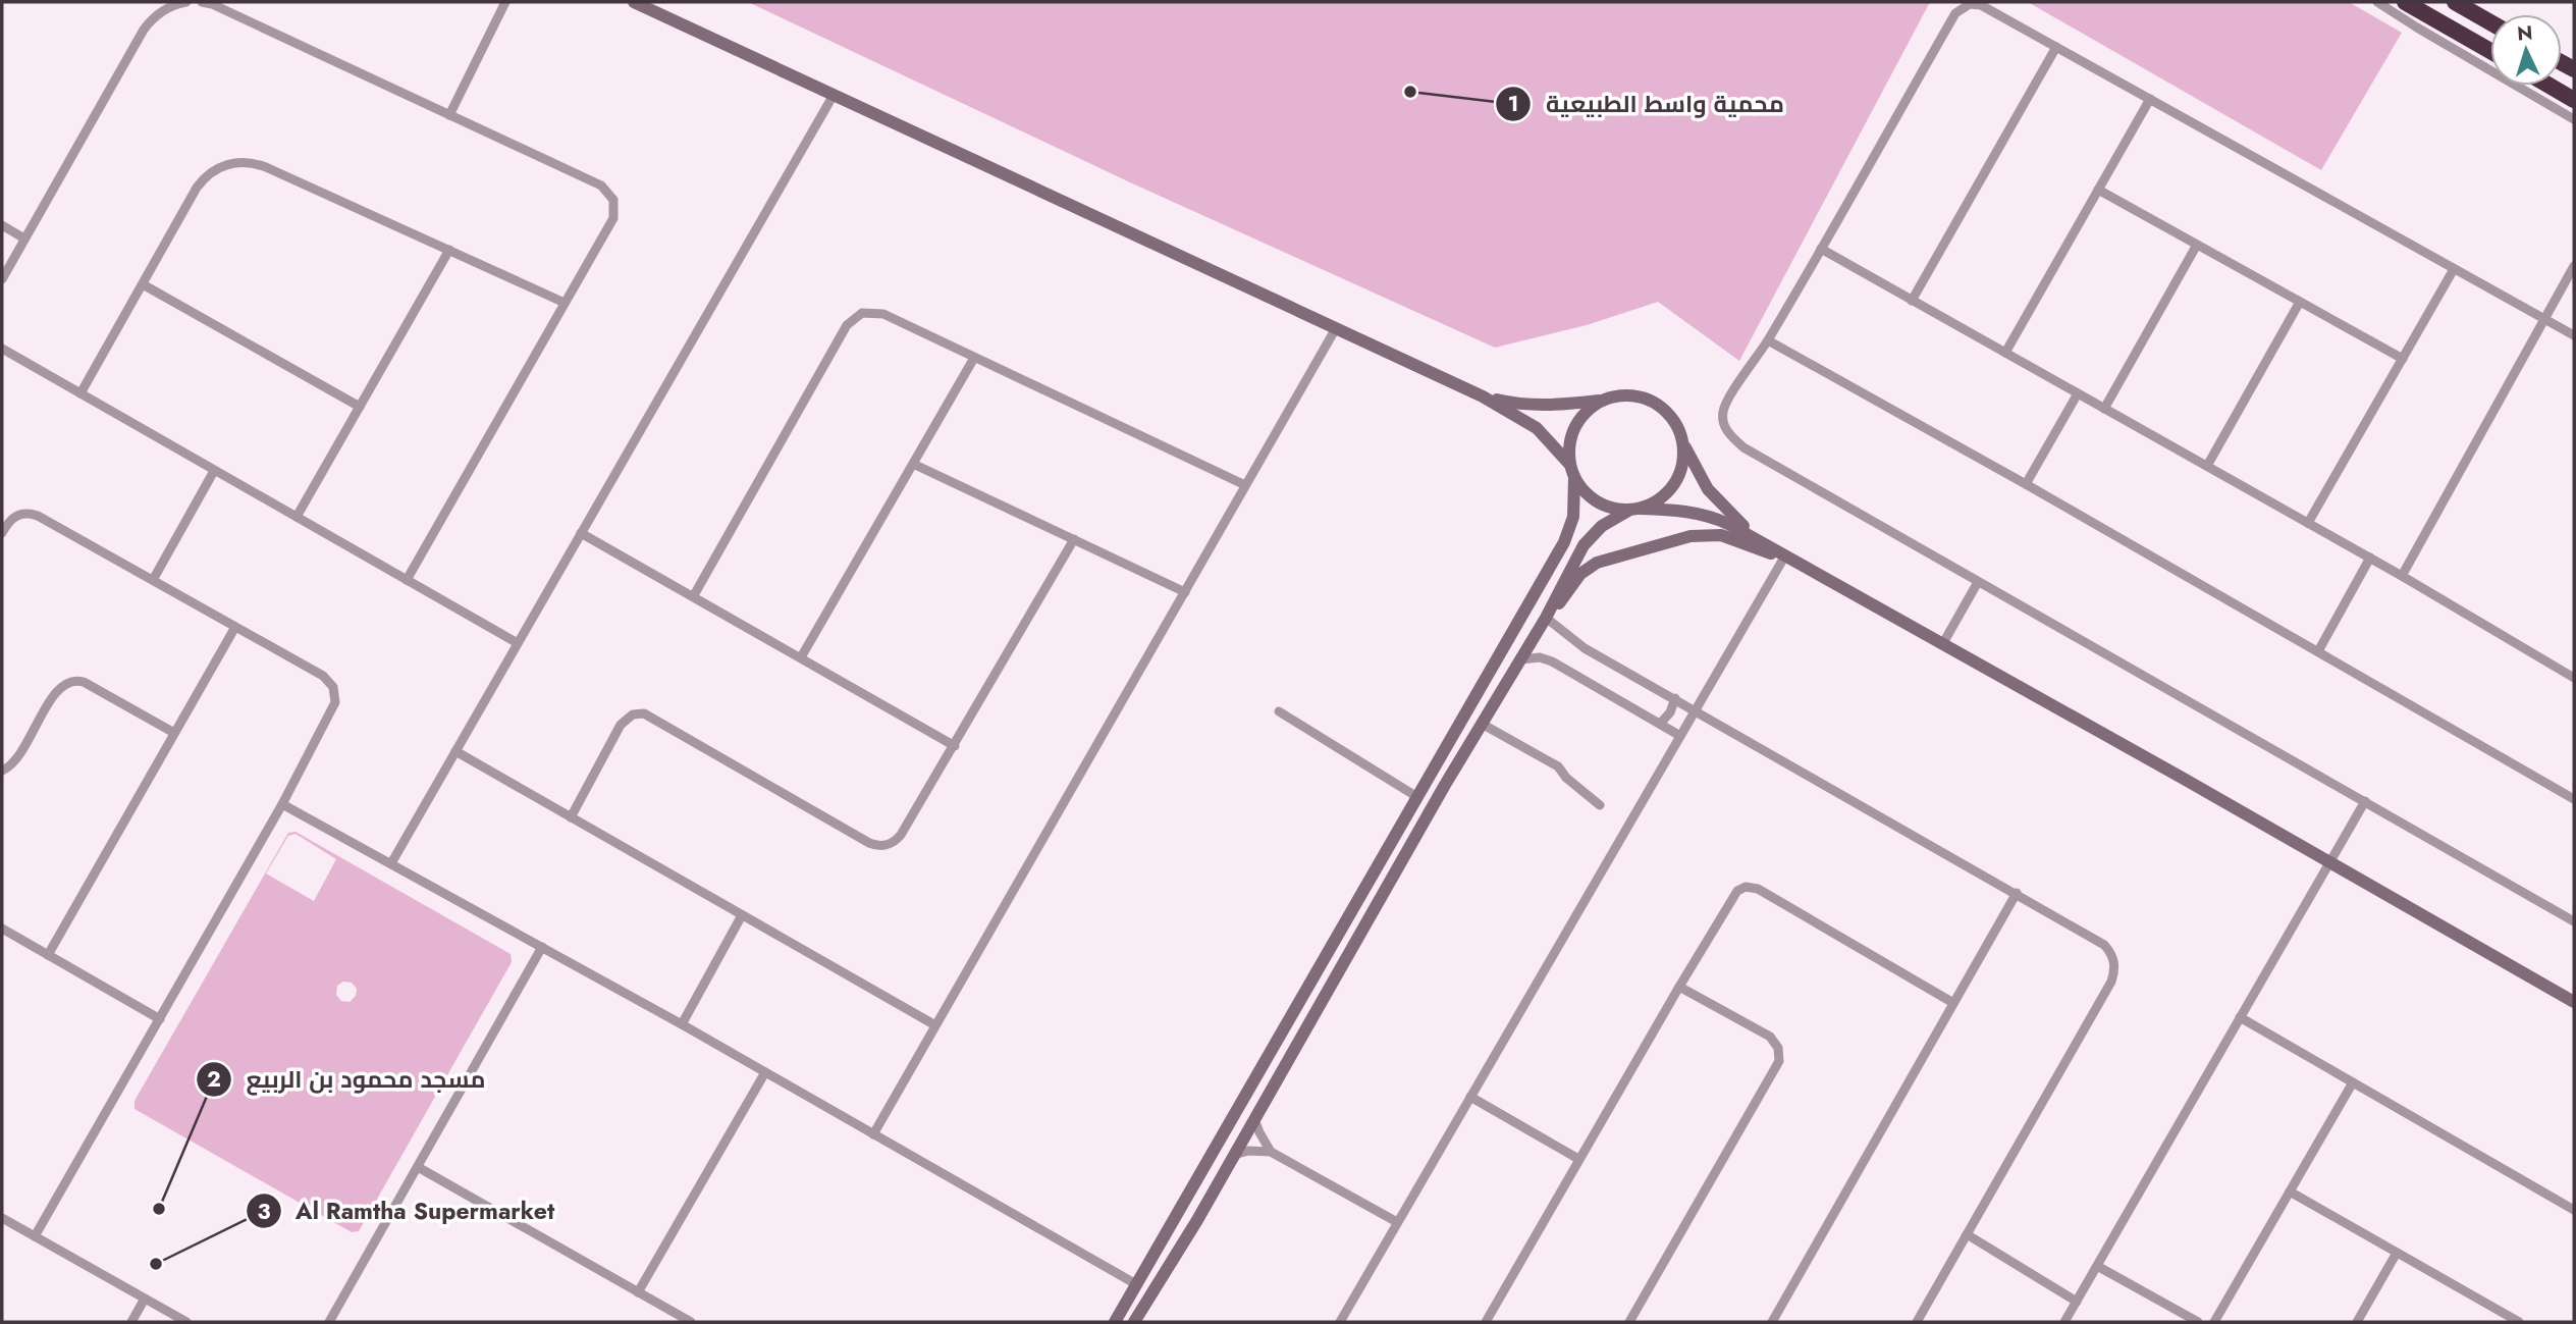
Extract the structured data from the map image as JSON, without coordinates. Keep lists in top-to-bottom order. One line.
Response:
{"places":["محمية واسط الطبيعية","مسجد محمود بن الربيع","Al Ramtha Supermarket"],"north":"top"}
